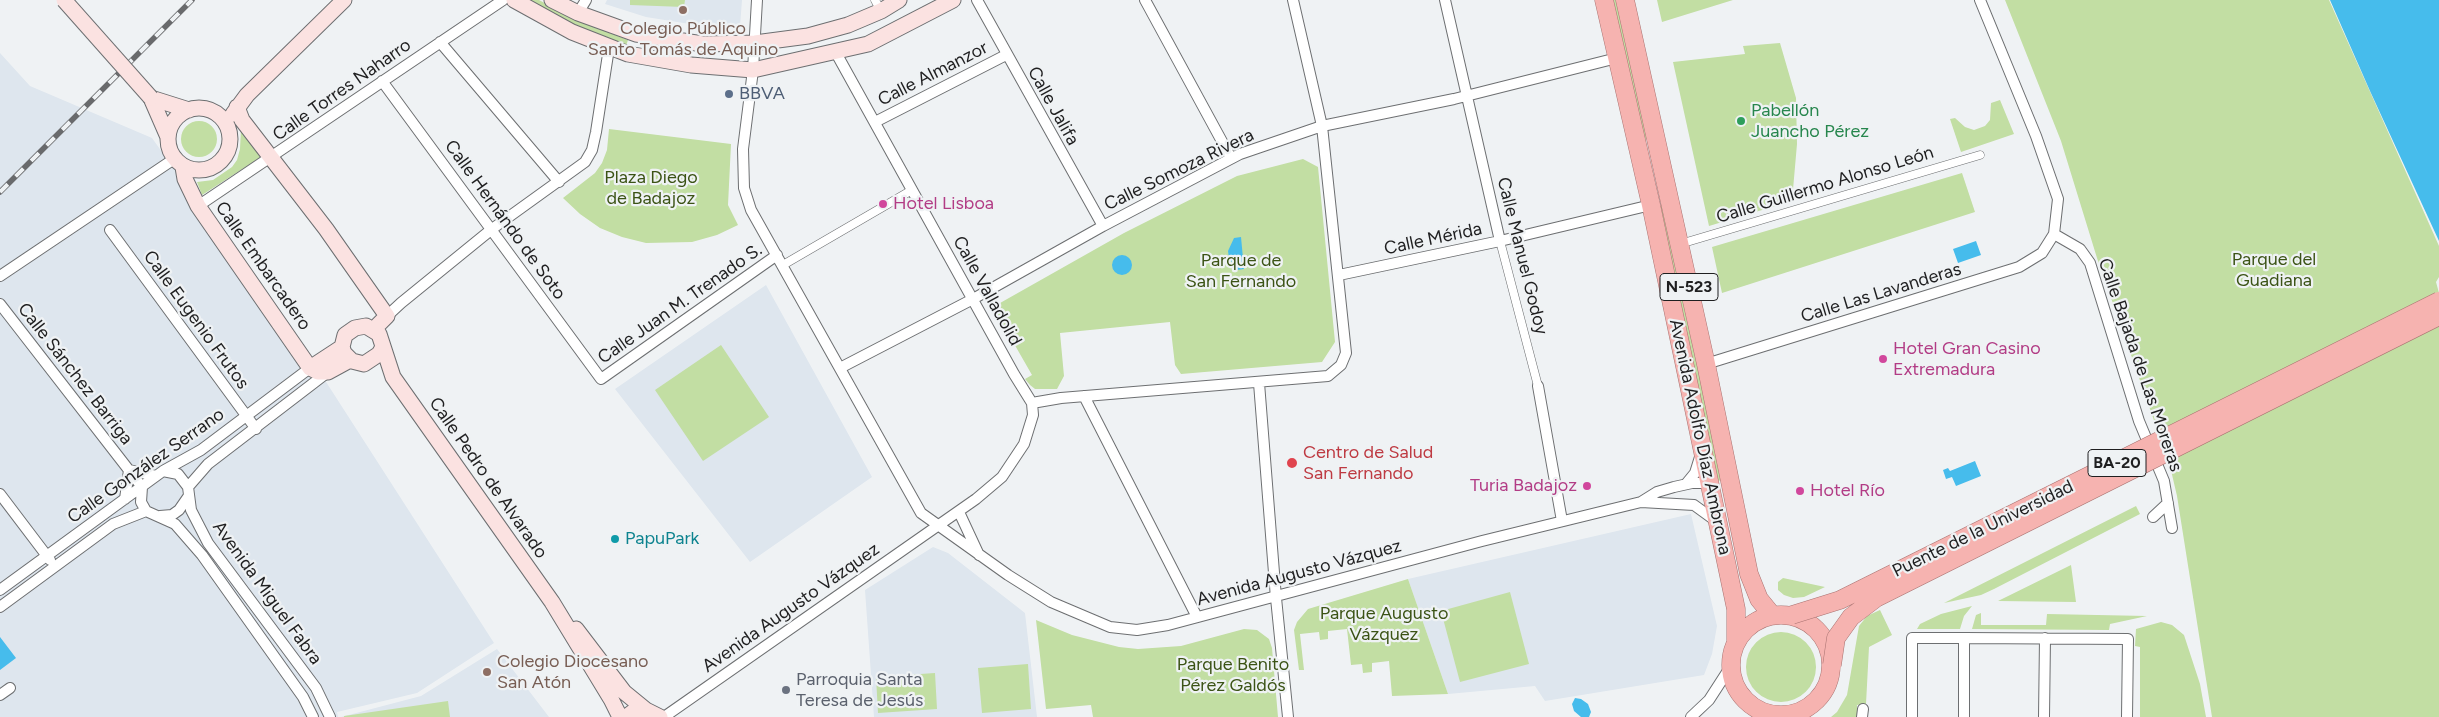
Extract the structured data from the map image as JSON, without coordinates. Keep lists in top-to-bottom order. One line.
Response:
{"streets":{"highway":["N-523","Avenida Adolfo Díaz Ambrona","BA-20","Puente de la Universidad"],"main road":["Calle Embarcadero","Calle Pedro de Alvarado"],"street":["Calle Almanzor","Calle Torres Naharro","Calle Jalifa","Calle Somoza Rivera","Calle Guillermo Alonso León","Calle Hernándo de Soto","Calle Mérida","Calle Manuel Godoy","Calle Valladolid","Calle Las Lavanderas","Calle Juan M. Trenado S.","Calle Eugenio Frutos","Calle Bajada de Las Moreras","Calle Sánchez Barriga","Calle González Serrano","Avenida Augusto Vázquez","Avenida Miguel Fabra"]},"crossings":[["Calle Almanzor","Calle Jalifa"],["Calle Almanzor","Calle Valladolid"],["Calle Torres Naharro","Calle Hernándo de Soto"],["Calle Torres Naharro","Calle Embarcadero"],["Calle Jalifa","Calle Somoza Rivera"],["Calle Somoza Rivera","Calle Manuel Godoy"],["Calle Somoza Rivera","Calle Valladolid"],["Calle Somoza Rivera","Avenida Adolfo Díaz Ambrona"],["Calle Somoza Rivera","Avenida Augusto Vázquez"],["Calle Guillermo Alonso León","Avenida Adolfo Díaz Ambrona"],["Calle Hernándo de Soto","Calle Juan M. Trenado S."],["Calle Mérida","Calle Manuel Godoy"],["Calle Mérida","Avenida Adolfo Díaz Ambrona"],["Calle Manuel Godoy","Avenida Augusto Vázquez"],["Calle Embarcadero","Calle González Serrano"],["Calle Las Lavanderas","Calle Bajada de Las Moreras"],["Calle Las Lavanderas","Avenida Adolfo Díaz Ambrona"],["Calle Juan M. Trenado S.","Avenida Augusto Vázquez"],["Calle Eugenio Frutos","Calle González Serrano"],["Calle Sánchez Barriga","Calle González Serrano"],["Calle Sánchez Barriga","Avenida Miguel Fabra"],["Avenida Adolfo Díaz Ambrona","BA-20"],["Avenida Adolfo Díaz Ambrona","Puente de la Universidad"],["Avenida Adolfo Díaz Ambrona","Avenida Augusto Vázquez"],["BA-20","Puente de la Universidad"],["Calle González Serrano","Avenida Miguel Fabra"],["Calle Pedro de Alvarado","Avenida Augusto Vázquez"]],"parks":["Plaza Diego de Badajoz","Parque del Guadiana","Parque de San Fernando","Parque Augusto Vázquez","Parque Benito Pérez Galdós"],"places":["Colegio Público Santo Tomás de Aquino","BBVA","Pabellón Juancho Pérez","Hotel Lisboa","Hotel Gran Casino Extremadura","Centro de Salud San Fernando","Turia Badajoz","Hotel Río","PapuPark","Colegio Diocesano San Atón","Parroquia Santa Teresa de Jesús"]}
